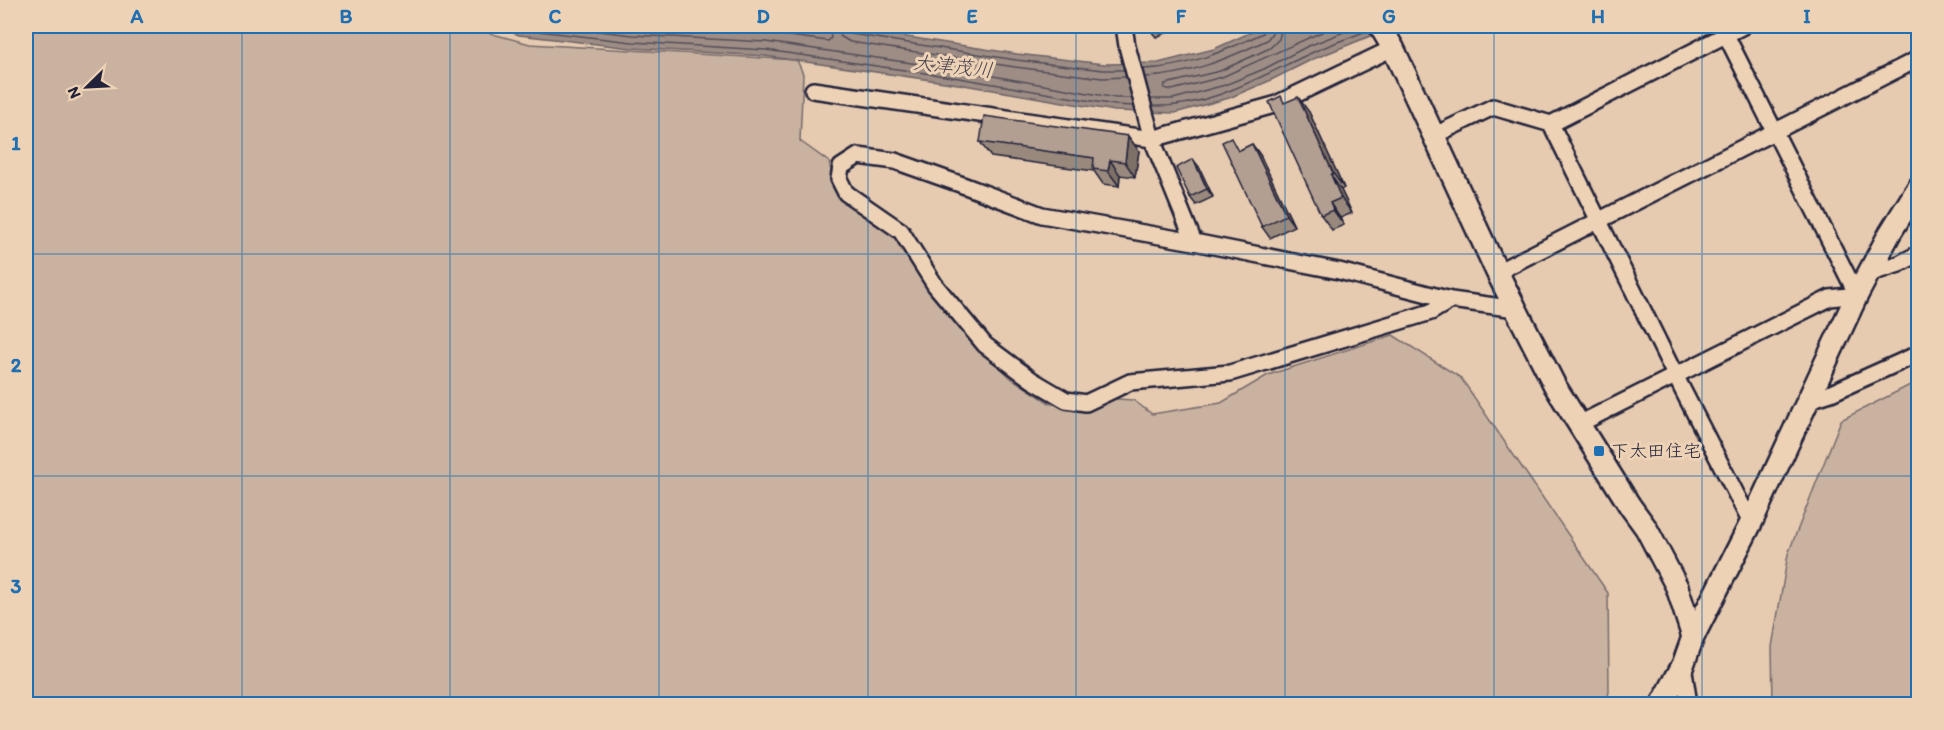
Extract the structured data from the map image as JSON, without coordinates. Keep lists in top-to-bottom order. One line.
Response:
{"water":["大津茂川"],"places":{"transit":["下太田住宅"]},"north":"bottom left","grid":{"columns":["A","B","C","D","E","F","G","H","I"],"rows":["1","2","3"]}}
